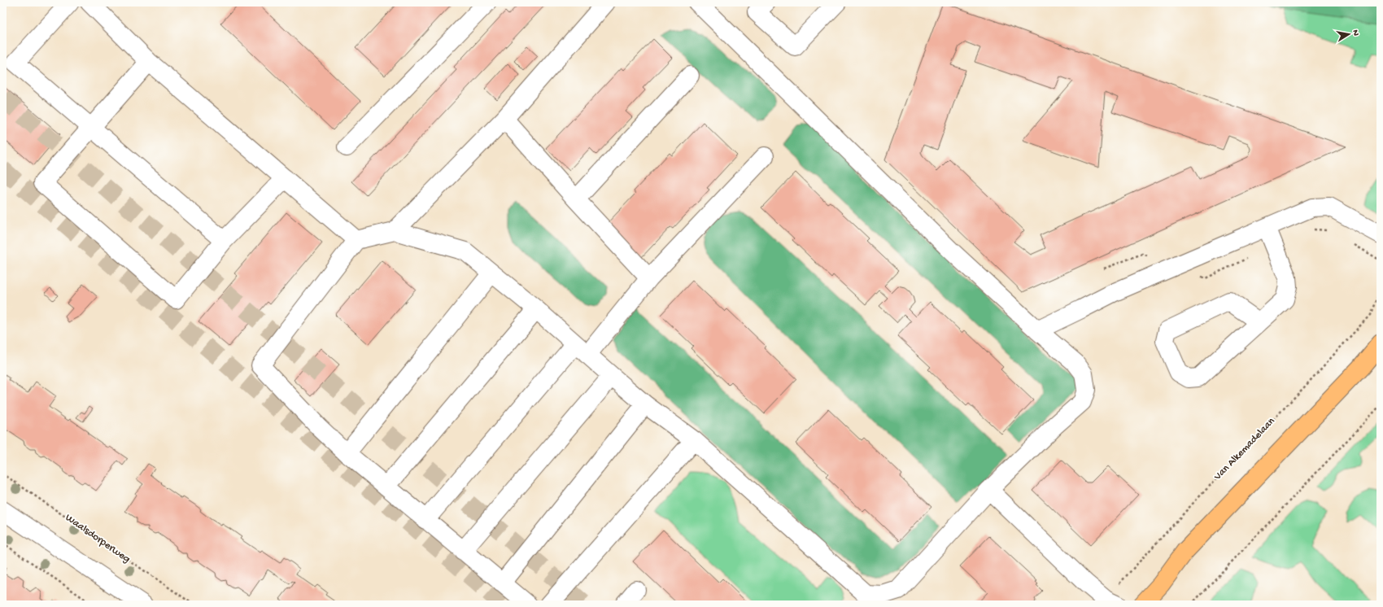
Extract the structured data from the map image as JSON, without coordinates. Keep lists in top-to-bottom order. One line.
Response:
{"streets":{"path":["Van Alkemadelaan","Waalsdorperweg"]},"north":"right"}
